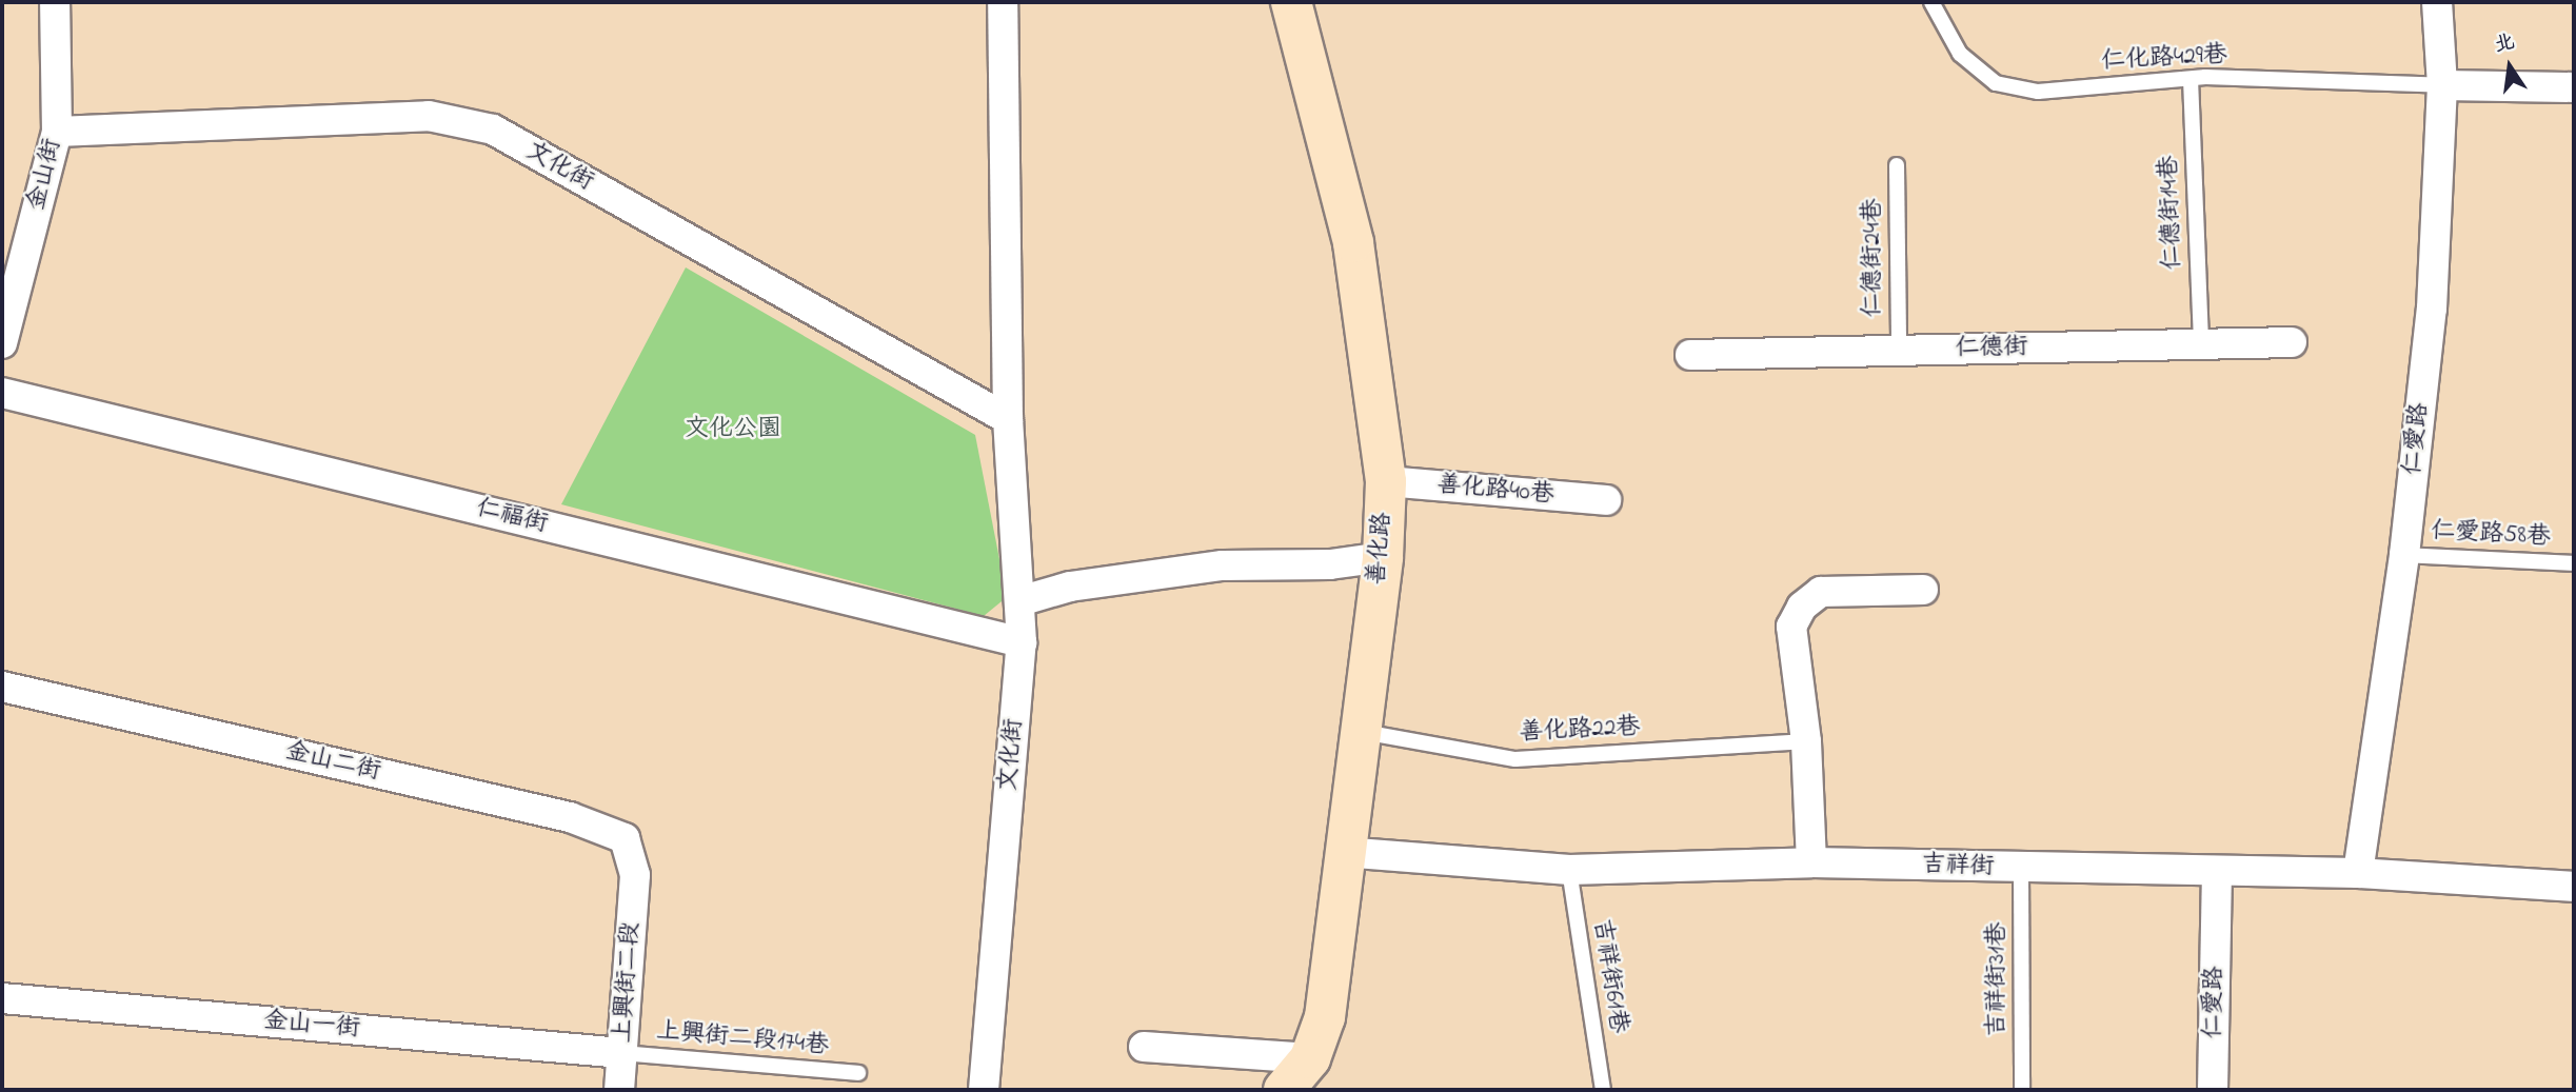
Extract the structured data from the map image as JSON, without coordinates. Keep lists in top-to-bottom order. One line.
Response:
{"streets":{"street":["文化街","金山街","仁德街","仁愛路","善化路40巷","仁福街","善化路","金山二街","吉祥街","上興街二段","金山一街"],"lane":["仁化路429巷","仁德街14巷","仁德街24巷","仁愛路58巷","善化路22巷","吉祥街61巷","吉祥街31巷","上興街二段174巷"]},"crossings":[["仁化路429巷","仁德街14巷"],["仁化路429巷","仁愛路"],["文化街","金山街"],["文化街","仁福街"],["仁德街14巷","仁德街"],["仁德街24巷","仁德街"],["仁愛路","仁愛路58巷"],["仁愛路","吉祥街"],["善化路40巷","善化路"],["善化路","善化路22巷"],["善化路","吉祥街"],["金山二街","上興街二段"],["吉祥街","吉祥街61巷"],["吉祥街","吉祥街31巷"],["上興街二段","金山一街"],["上興街二段","上興街二段174巷"],["金山一街","上興街二段174巷"]],"parks":["文化公園"],"north":"top"}
